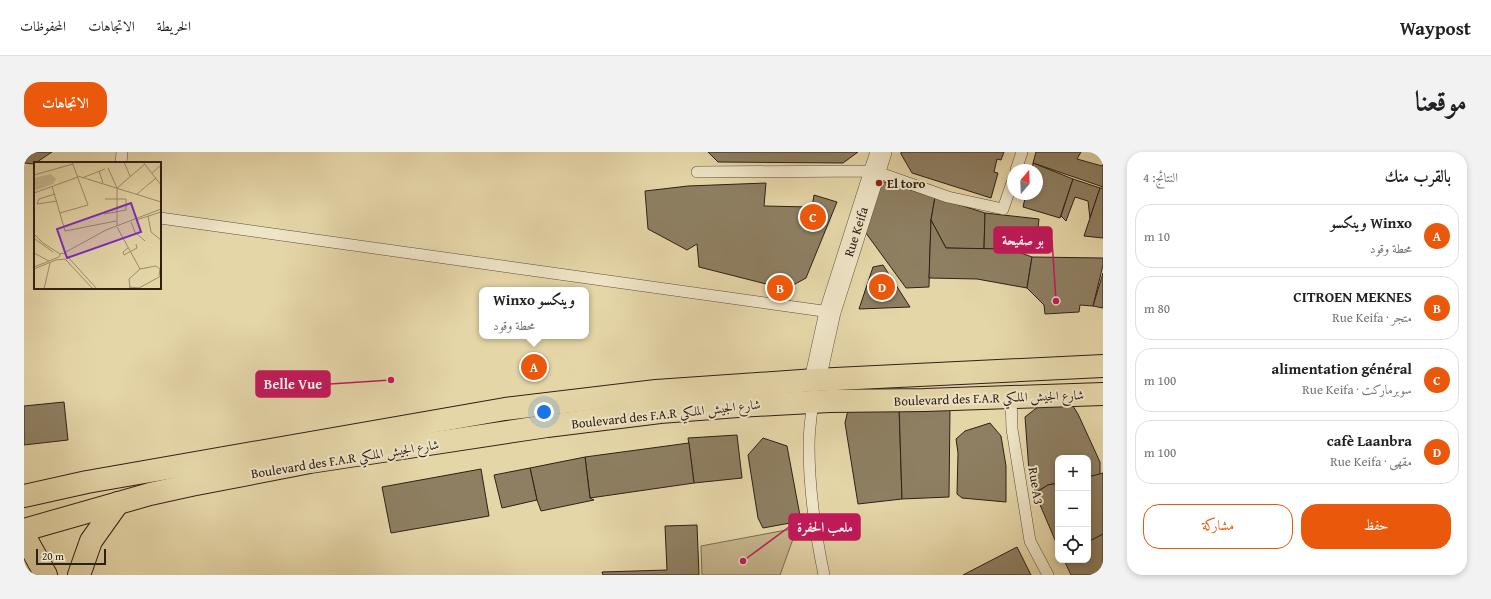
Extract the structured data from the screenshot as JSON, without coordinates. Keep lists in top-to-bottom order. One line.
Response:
{"streets":{"main road":["Boulevard des F.A.R شارع الجيش الملكي"],"street":["Rue Keifa"],"lane":["Rue A3"]},"crossings":[["Rue Keifa","Boulevard des F.A.R شارع الجيش الملكي"],["Boulevard des F.A.R شارع الجيش الملكي","Rue A3"]],"places":["El toro","بو صفيحة","Belle Vue","ملعب الحفرة"],"scale_bar":"20 m","north":"top","page":{"header":"Waypost","nav":["الخريطة","الاتجاهات","المحفوظات"],"title":"موقعنا","buttons":["الاتجاهات",["حفظ","مشاركة"]],"heading":["بالقرب منك","النتائج: 4"],"pins":["C","D","B","A"],"list":[{"mark":"A","name":"Winxo وينكسو","note":"محطة وقود","value":"10 m"},{"mark":"B","name":"CITROEN MEKNES","note":"متجر · Rue Keifa","value":"80 m"},{"mark":"C","name":"alimentation général","note":"سوبرماركت · Rue Keifa","value":"100 m"},{"mark":"D","name":"cafè Laanbra","note":"مقهى · Rue Keifa","value":"100 m"}],"popup":["Winxo وينكسو","محطة وقود"],"map_buttons":["+","−"],"scale":"20 m"}}
